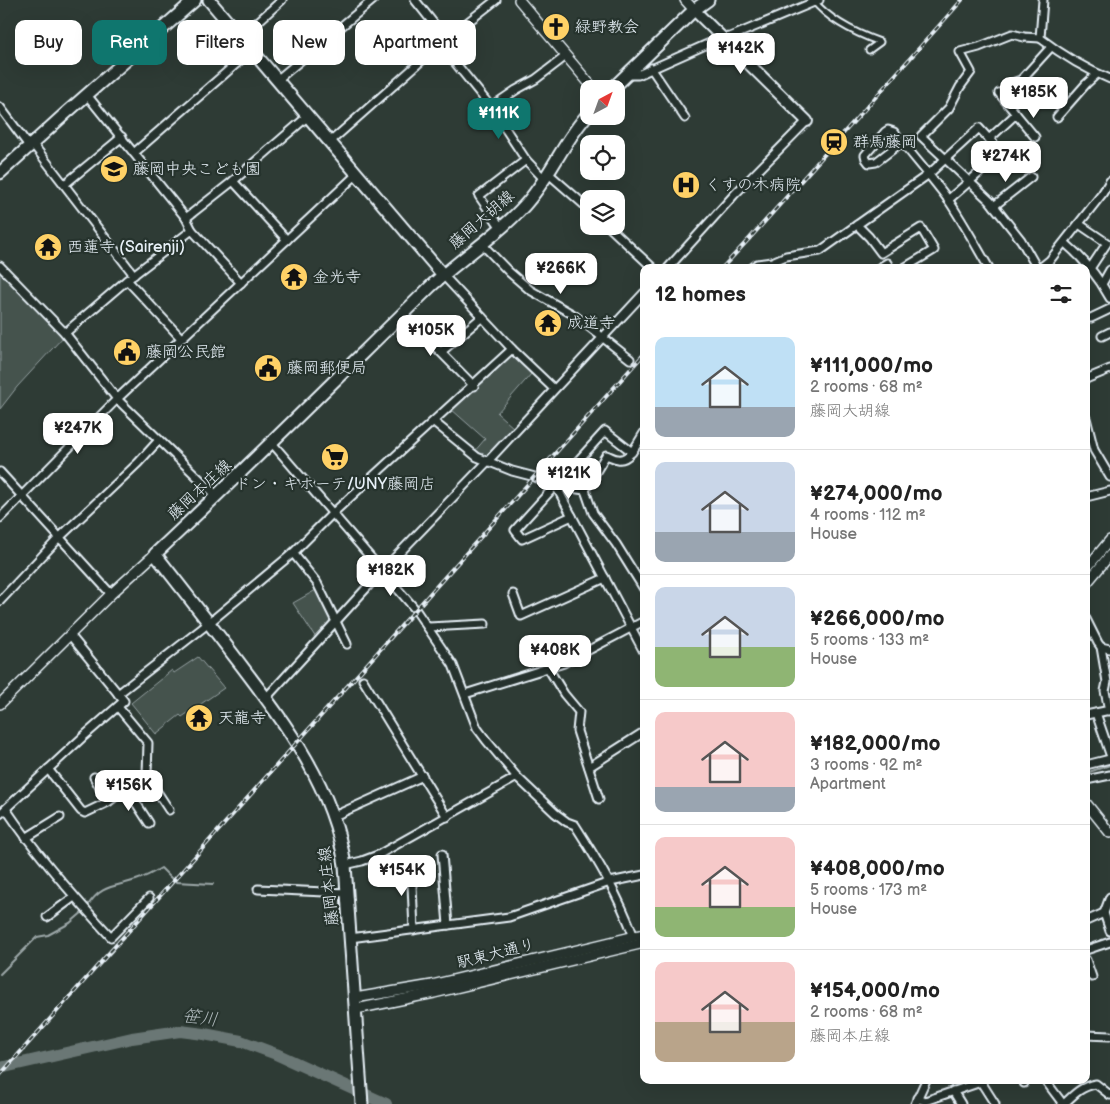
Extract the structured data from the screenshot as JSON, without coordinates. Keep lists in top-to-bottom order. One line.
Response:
{"streets":{"main road":["藤岡大胡線","藤岡本庄線"],"street":["駅東大通り"]},"crossings":[["藤岡大胡線","藤岡本庄線"],["藤岡本庄線","駅東大通り"]],"water":["笹川"],"places":{"church":["緑野教会"],"station":["群馬藤岡"],"school or university":["藤岡中央こども園"],"hospital":["くすの木病院"],"temple":["西蓮寺 (Sairenji)","金光寺","成道寺","天龍寺"],"public building":["藤岡公民館","藤岡郵便局"],"supermarket":["ドン・キホーテ/UNY藤岡店"]},"north":"top right","page":{"chip":["Buy","Rent","Filters","New","Apartment"],"price":["¥142K","¥185K","¥111K","¥274K","¥266K","¥105K","¥247K","¥121K","¥182K","¥408K","¥156K","¥154K"],"heading":"12 homes","list":[{"name":"¥111,000/mo","note":"2 rooms · 68 m² · 藤岡大胡線"},{"name":"¥274,000/mo","note":"4 rooms · 112 m² · House"},{"name":"¥266,000/mo","note":"5 rooms · 133 m² · House"},{"name":"¥182,000/mo","note":"3 rooms · 92 m² · Apartment"},{"name":"¥408,000/mo","note":"5 rooms · 173 m² · House"},{"name":"¥154,000/mo","note":"2 rooms · 68 m² · 藤岡本庄線"}]}}
